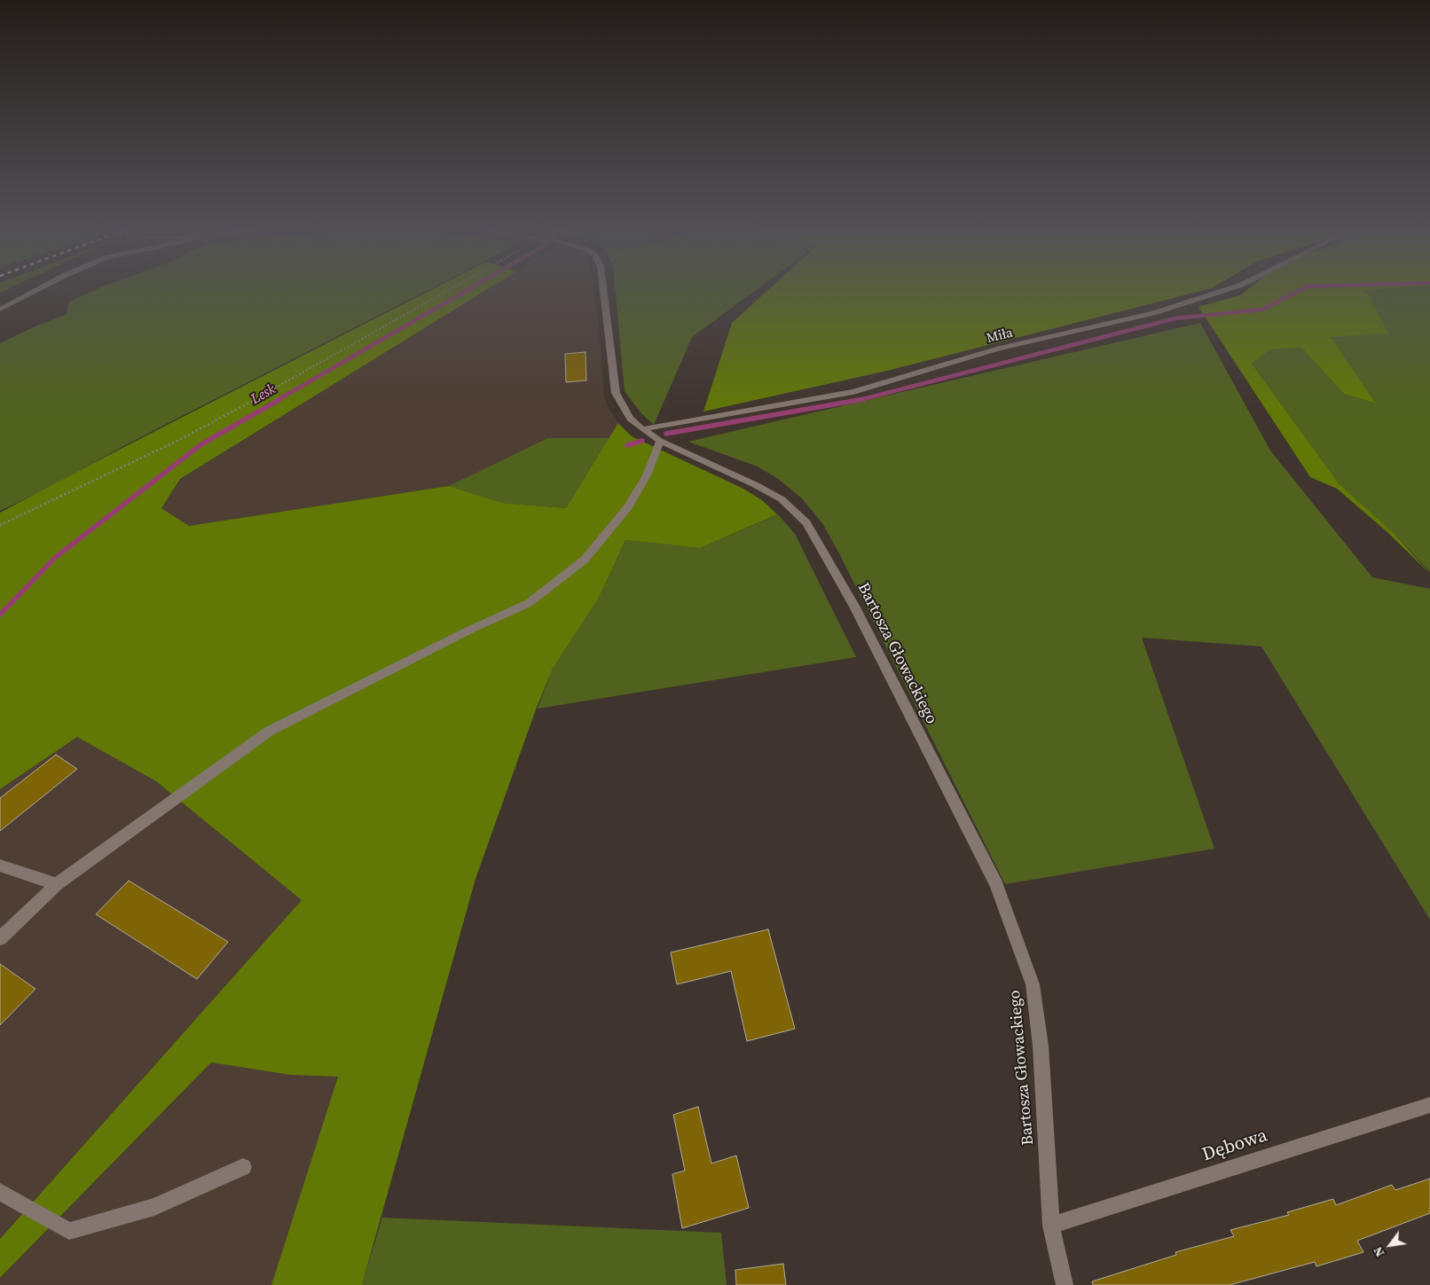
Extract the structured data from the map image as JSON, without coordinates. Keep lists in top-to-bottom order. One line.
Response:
{"streets":{"street":["Miła","Bartosza Głowackiego","Dębowa"]},"crossings":[["Miła","Bartosza Głowackiego"],["Bartosza Głowackiego","Dębowa"]],"water":["Lesk"],"north":"bottom left"}
